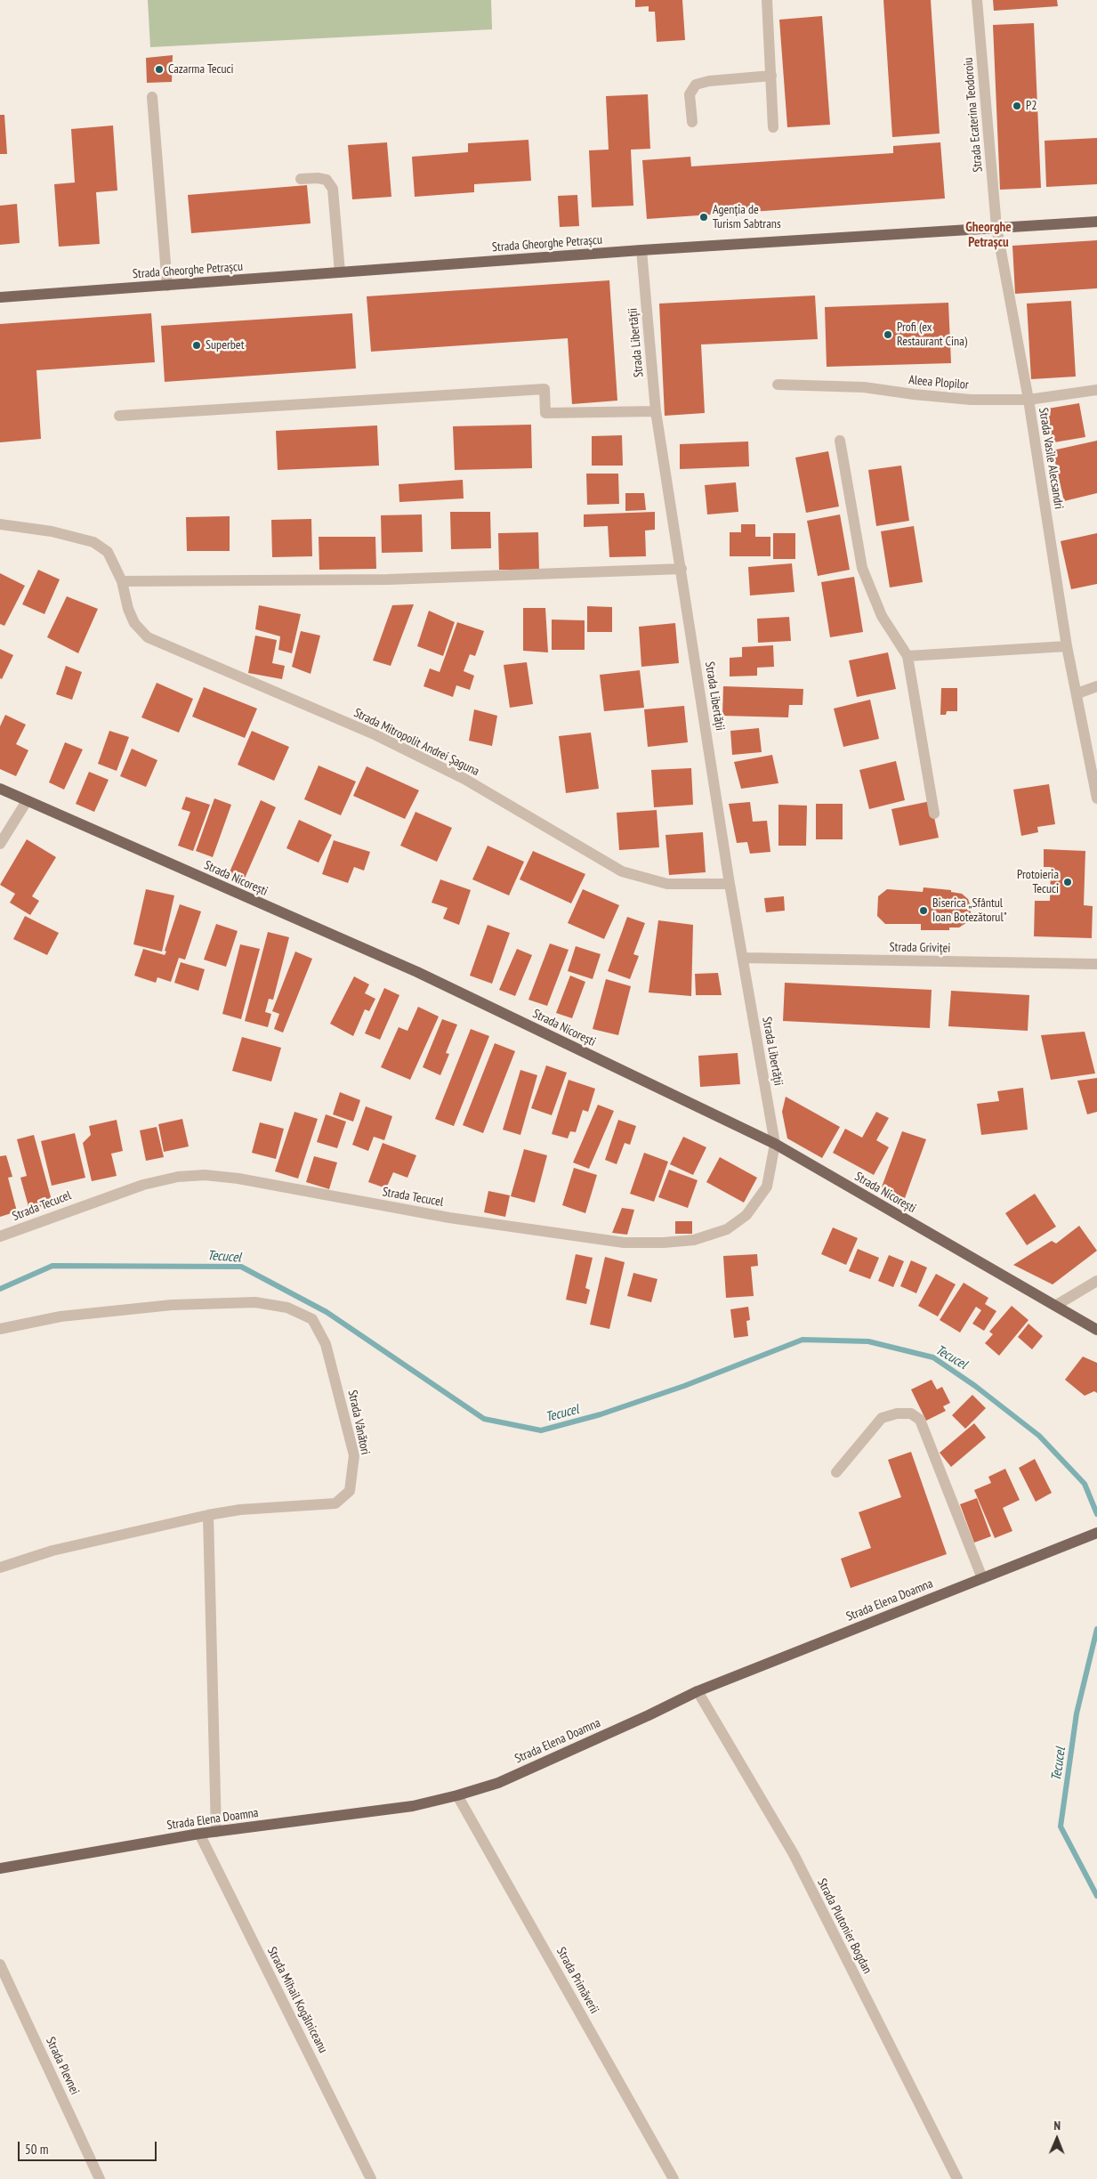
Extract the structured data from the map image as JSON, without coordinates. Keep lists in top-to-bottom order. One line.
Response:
{"streets":{"main road":["Strada Gheorghe Petrașcu","Strada Nicorești","Strada Elena Doamna"],"street":["Strada Ecaterina Teodoroiu","Strada Libertății","Aleea Plopilor","Strada Vasile Alecsandri","Strada Mitropolit Andrei Șaguna","Strada Griviței","Strada Tecucel","Strada Vânători","Strada Plutonier Bogdan","Strada Primăverii","Strada Mihail Kogălniceanu","Strada Plevnei"]},"crossings":[["Strada Ecaterina Teodoroiu","Strada Gheorghe Petrașcu"],["Strada Ecaterina Teodoroiu","Strada Vasile Alecsandri"],["Strada Gheorghe Petrașcu","Strada Libertății"],["Strada Gheorghe Petrașcu","Strada Vasile Alecsandri"],["Strada Libertății","Strada Mitropolit Andrei Șaguna"],["Strada Libertății","Strada Nicorești"],["Strada Libertății","Strada Griviței"],["Strada Libertății","Strada Tecucel"],["Aleea Plopilor","Strada Vasile Alecsandri"],["Strada Nicorești","Strada Tecucel"],["Strada Elena Doamna","Strada Plutonier Bogdan"],["Strada Elena Doamna","Strada Primăverii"],["Strada Elena Doamna","Strada Mihail Kogălniceanu"]],"districts":["Gheorghe Petrașcu"],"water":["Tecucel"],"places":["Cazarma Tecuci","P2","Agenția de Turism Sabtrans","Profi (ex Restaurant Cina)","Superbet","Protoieria Tecuci","Biserica „Sfântul Ioan Botezătorul\""],"scale_bar":"50 m","north":"top"}
